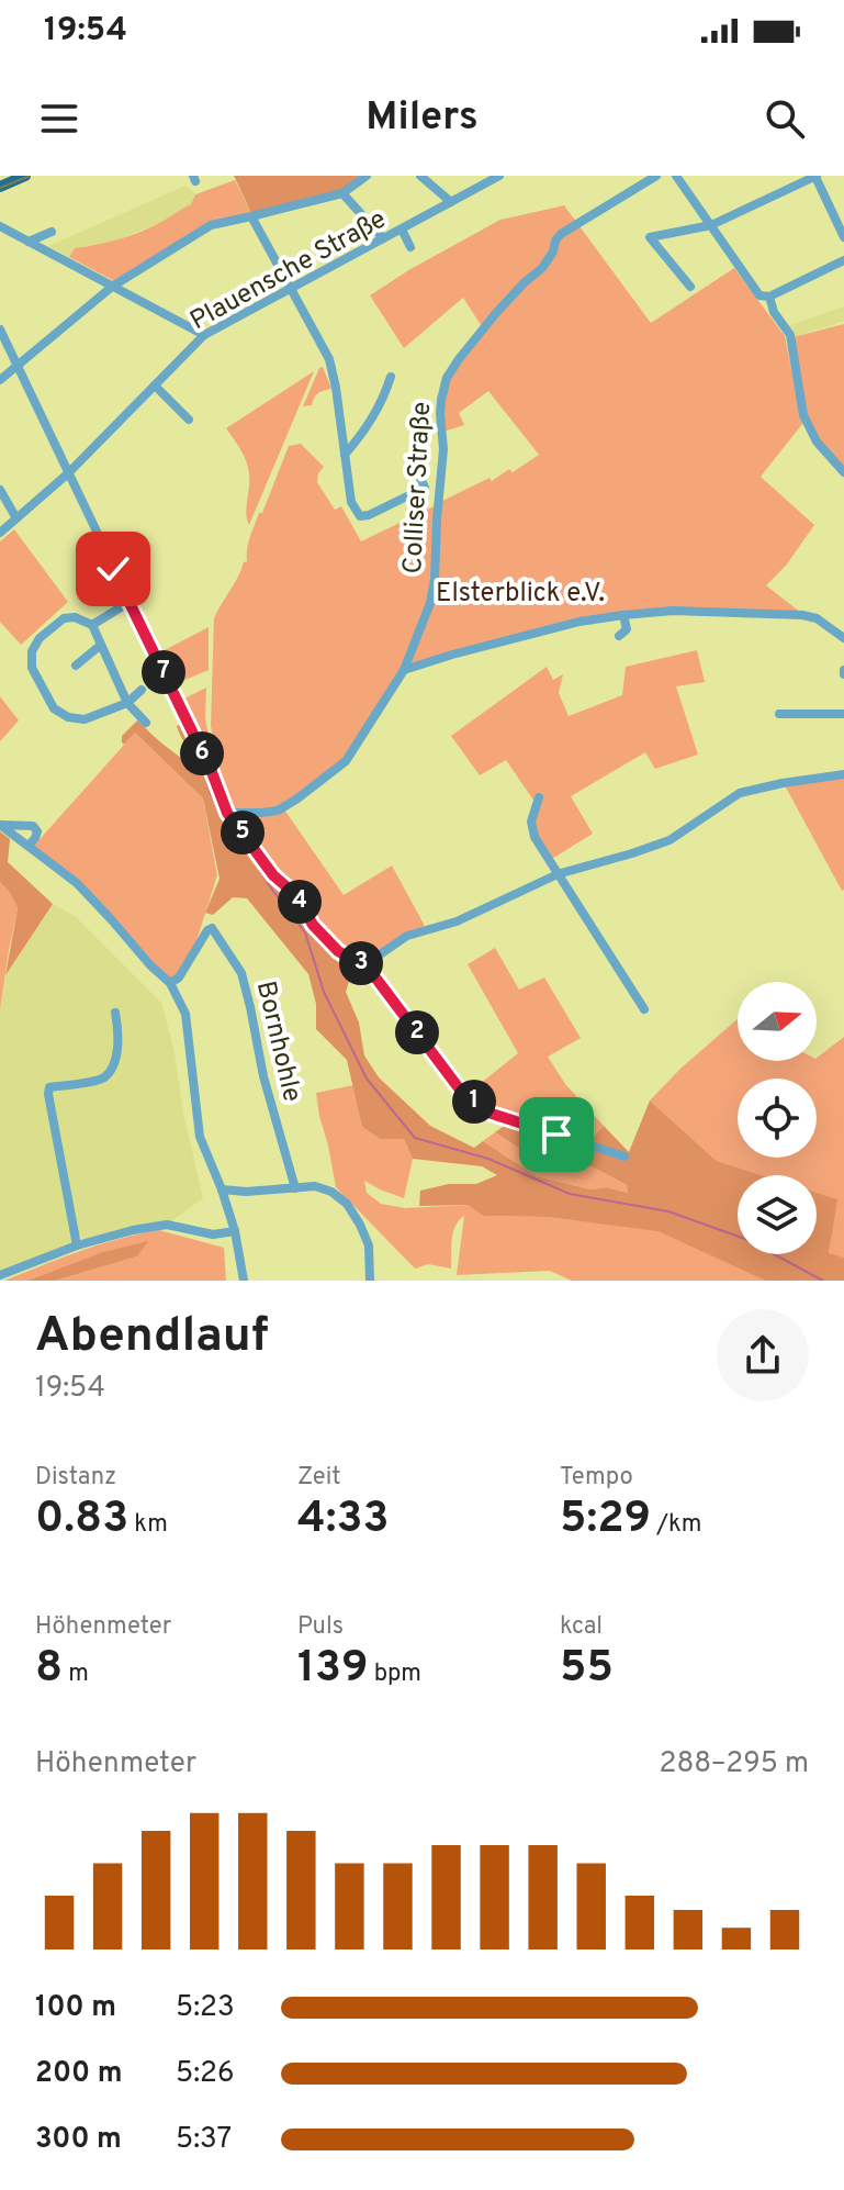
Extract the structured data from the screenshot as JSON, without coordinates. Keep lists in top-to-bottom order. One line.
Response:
{"streets":{"street":["Plauensche Straße","Colliser Straße","Bornhohle"]},"parks":["Elsterblick e.V."],"north":"right","page":{"status":"19:54","header":"Milers","pins":["7","6","5","4","3","2","1"],"heading":["Abendlauf","19:54"],"stats":[["Distanz","0.83 km"],["Zeit","4:33"],["Tempo","5:29 /km"],["Höhenmeter","8 m"],["Puls","139 bpm"],["kcal","55"]],"chart":["Höhenmeter","288–295 m"],"list":[{"name":"100 m","note":"5:23"},{"name":"200 m","note":"5:26"},{"name":"300 m","note":"5:37"}]}}
